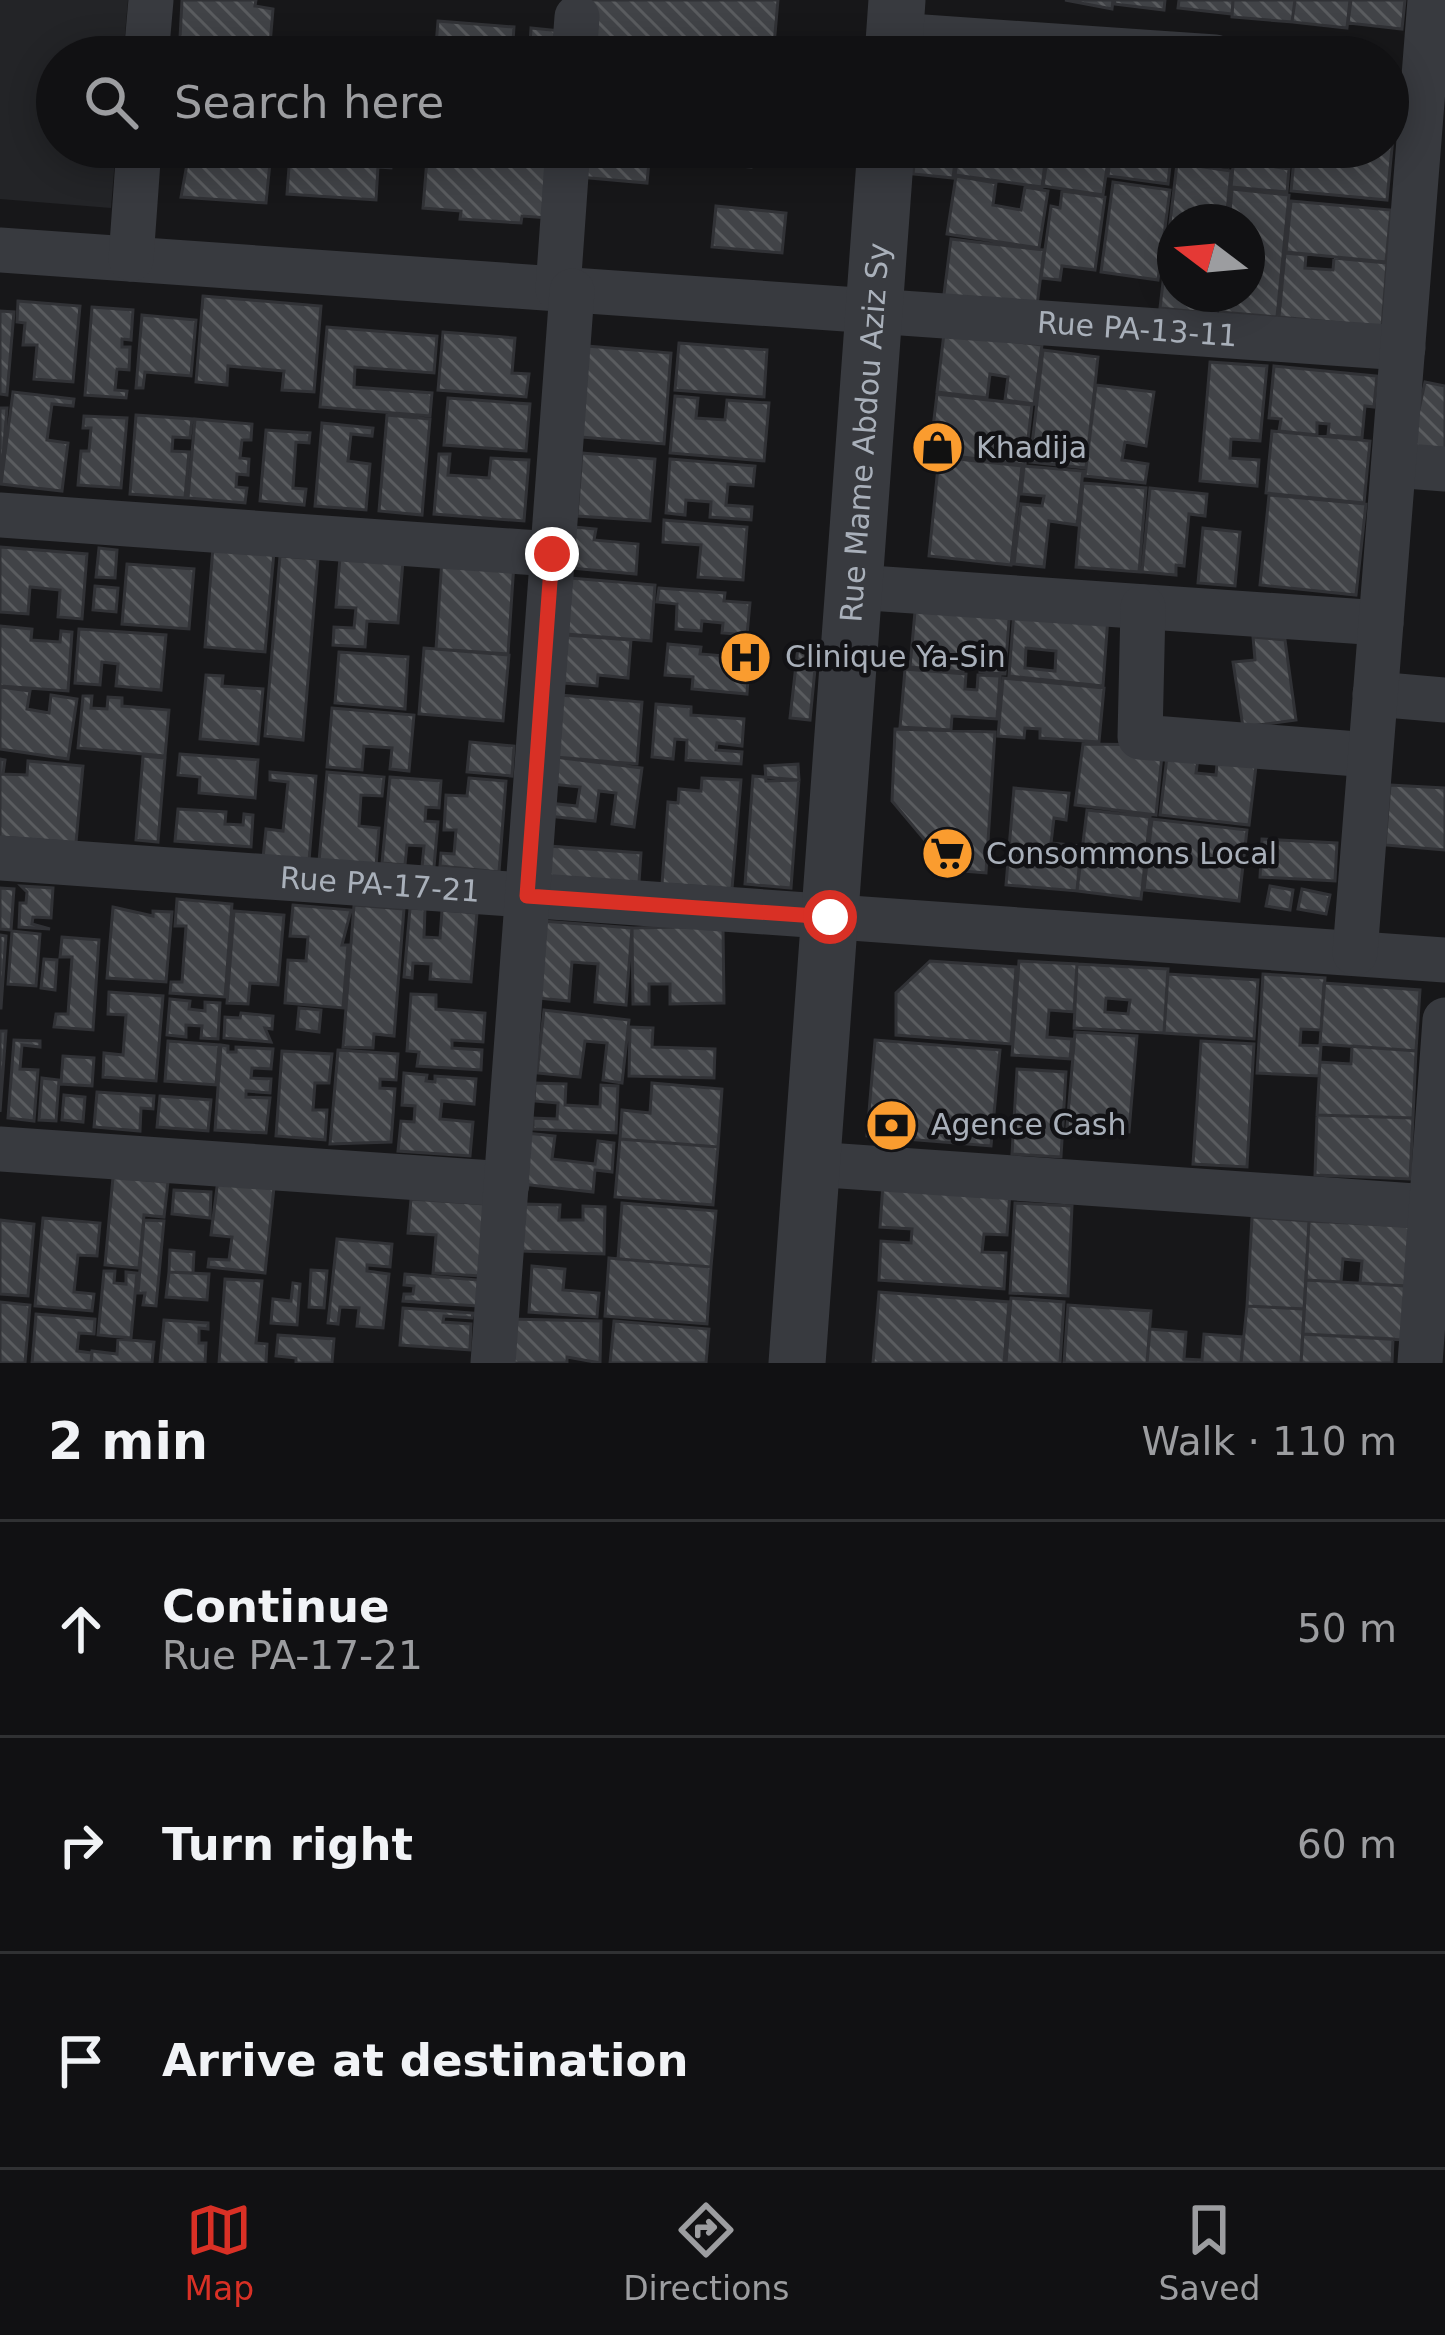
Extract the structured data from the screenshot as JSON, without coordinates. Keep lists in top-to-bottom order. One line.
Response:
{"streets":{"street":["Rue PA-13-11","Rue Mame Abdou Aziz Sy","Rue PA-17-21"]},"crossings":[["Rue PA-13-11","Rue Mame Abdou Aziz Sy"],["Rue Mame Abdou Aziz Sy","Rue PA-17-21"]],"places":{"shop":["Khadija"],"hospital":["Clinique Ya-Sin"],"supermarket":["Consommons Local"],"bank":["Agence Cash"]},"north":"left","page":{"search":"Search here","heading":["2 min","Walk · 110 m"],"list":[["Continue","Rue PA-17-21","50 m"],["Turn right","60 m"],"Arrive at destination"],"nav":["Map","Directions","Saved"]}}
